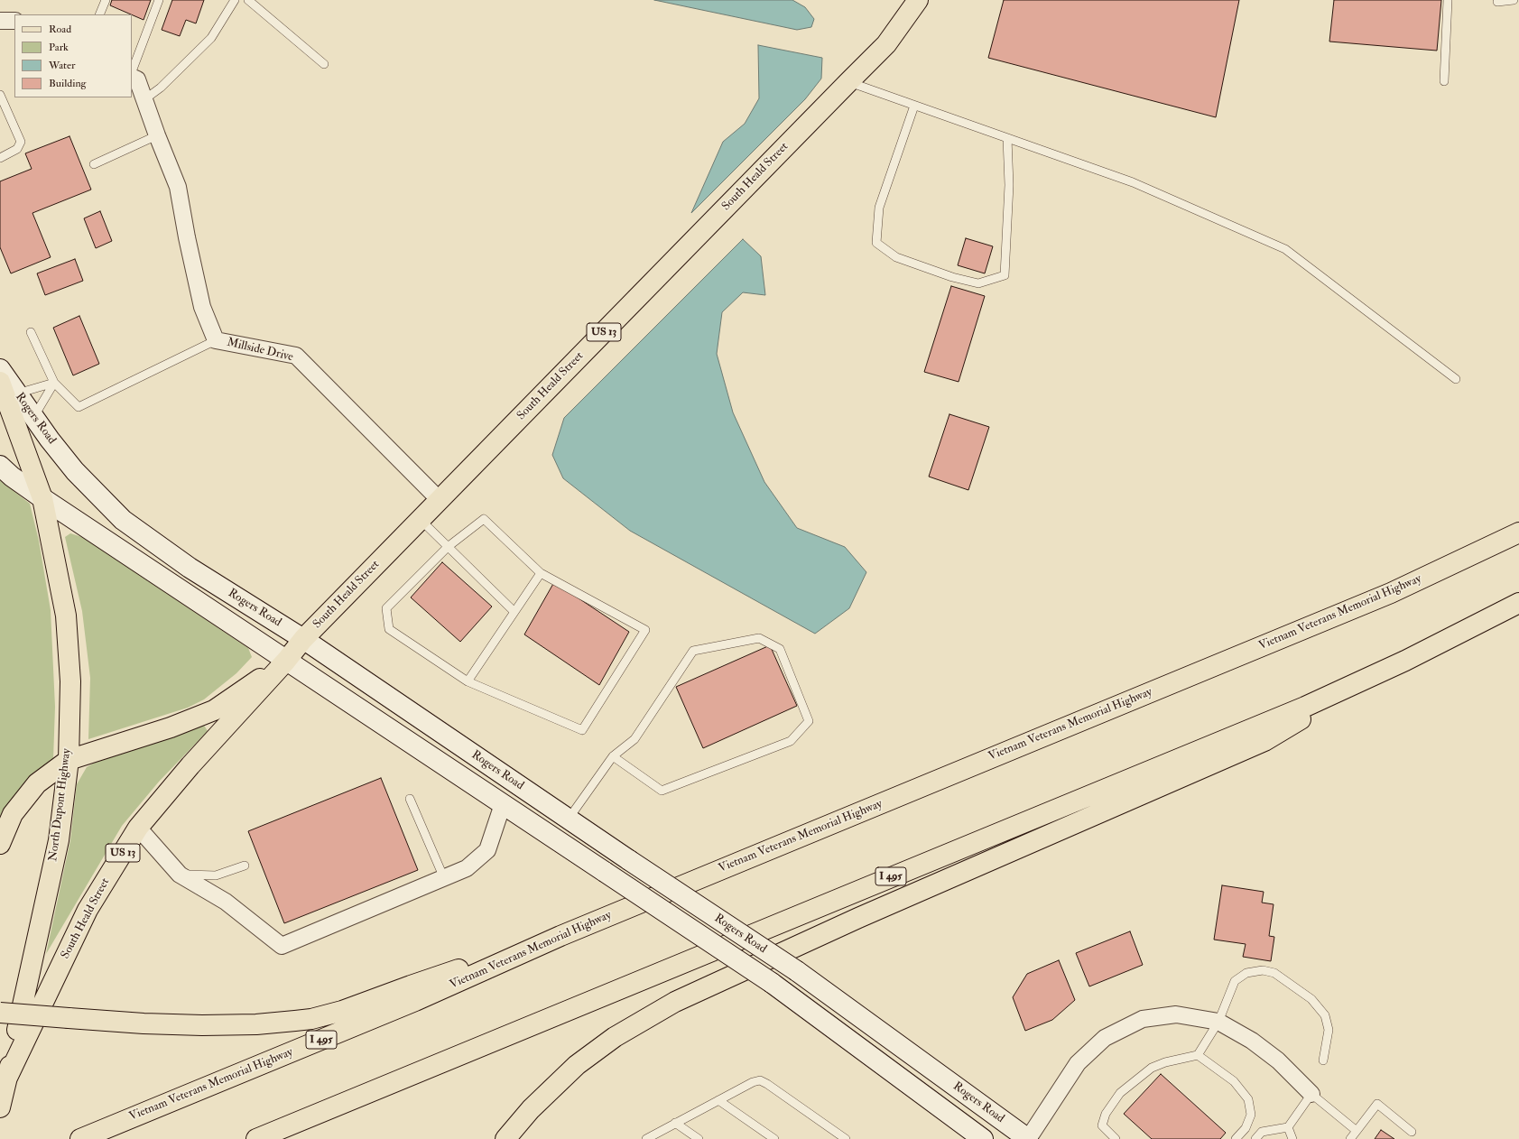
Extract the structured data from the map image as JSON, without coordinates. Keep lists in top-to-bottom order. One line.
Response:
{"streets":{"main road":["South Heald Street","US 13","Vietnam Veterans Memorial Highway","North Dupont Highway","I 495"],"street":["Millside Drive","Rogers Road"]},"crossings":[["South Heald Street","Millside Drive"],["South Heald Street","Rogers Road"],["South Heald Street","North Dupont Highway"],["Rogers Road","North Dupont Highway"]],"legend":["Road","Park","Water","Building"]}
